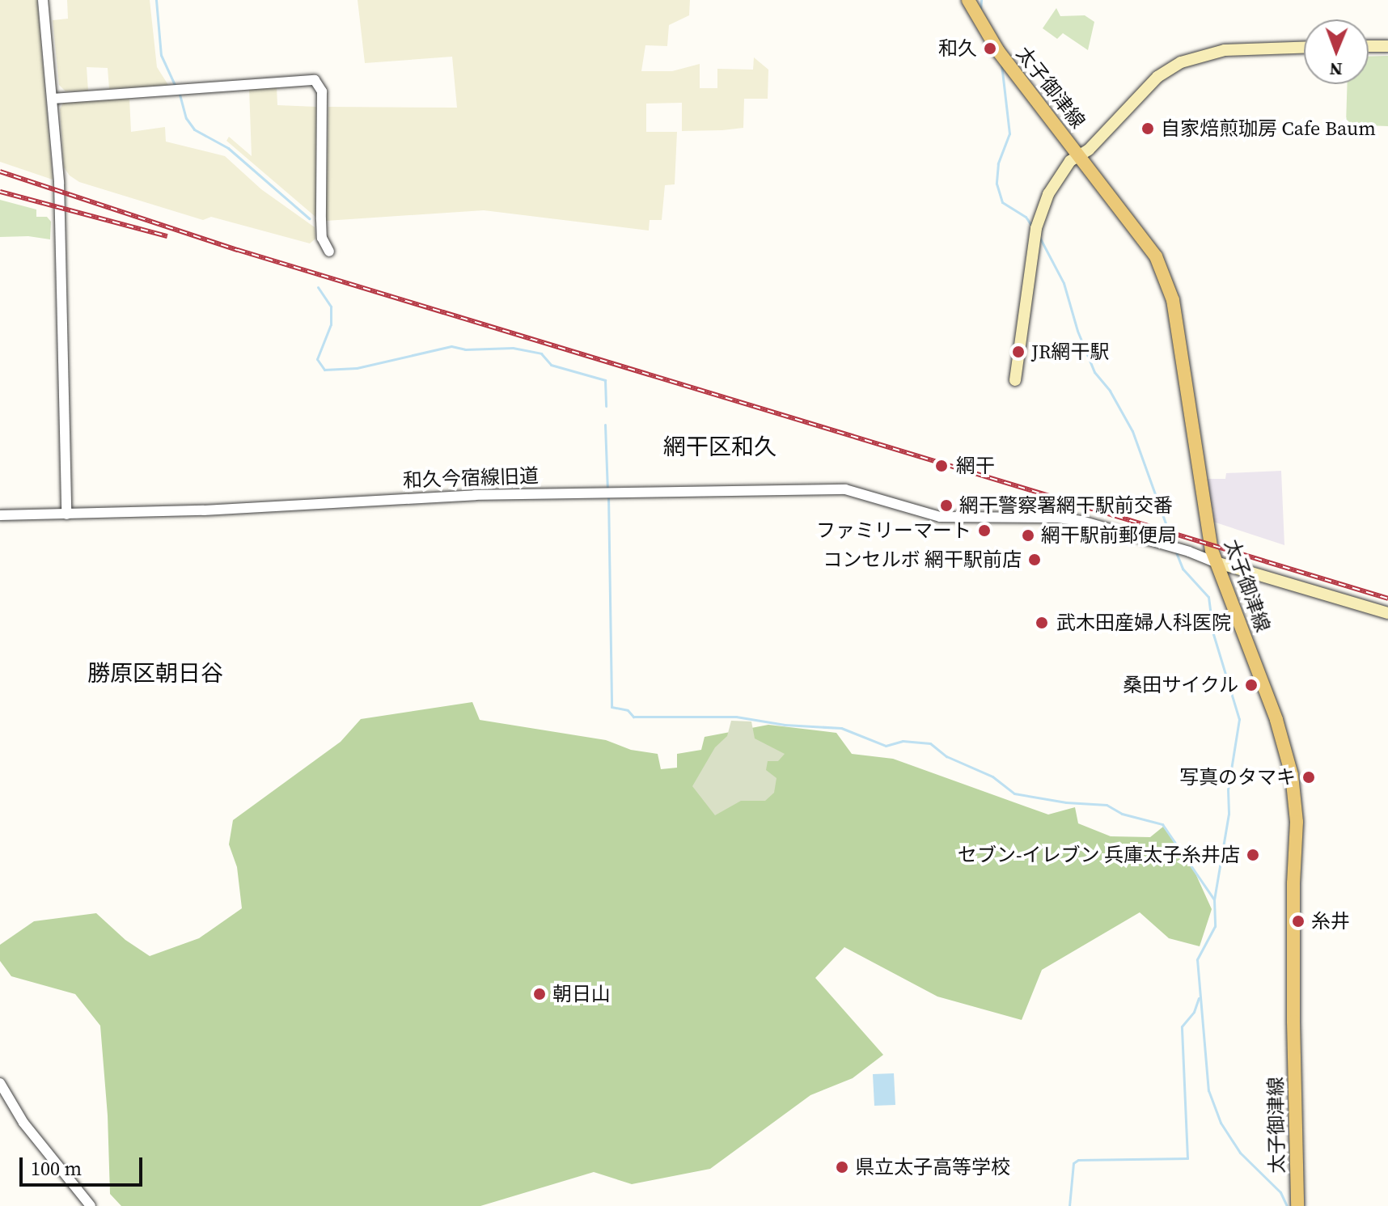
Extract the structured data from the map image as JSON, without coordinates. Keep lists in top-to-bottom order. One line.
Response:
{"streets":{"main road":["太子御津線"],"street":["和久今宿線旧道"]},"crossings":[["太子御津線","和久今宿線旧道"]],"districts":["網干区和久","勝原区朝日谷"],"places":["和久","自家焙煎珈房 Cafe Baum","JR網干駅","網干","網干警察署網干駅前交番","ファミリーマート","網干駅前郵便局","コンセルボ 網干駅前店","武木田産婦人科医院","桑田サイクル","写真のタマキ","セブン-イレブン 兵庫太子糸井店","糸井","朝日山","県立太子高等学校"],"scale_bar":"100 m","north":"bottom"}
